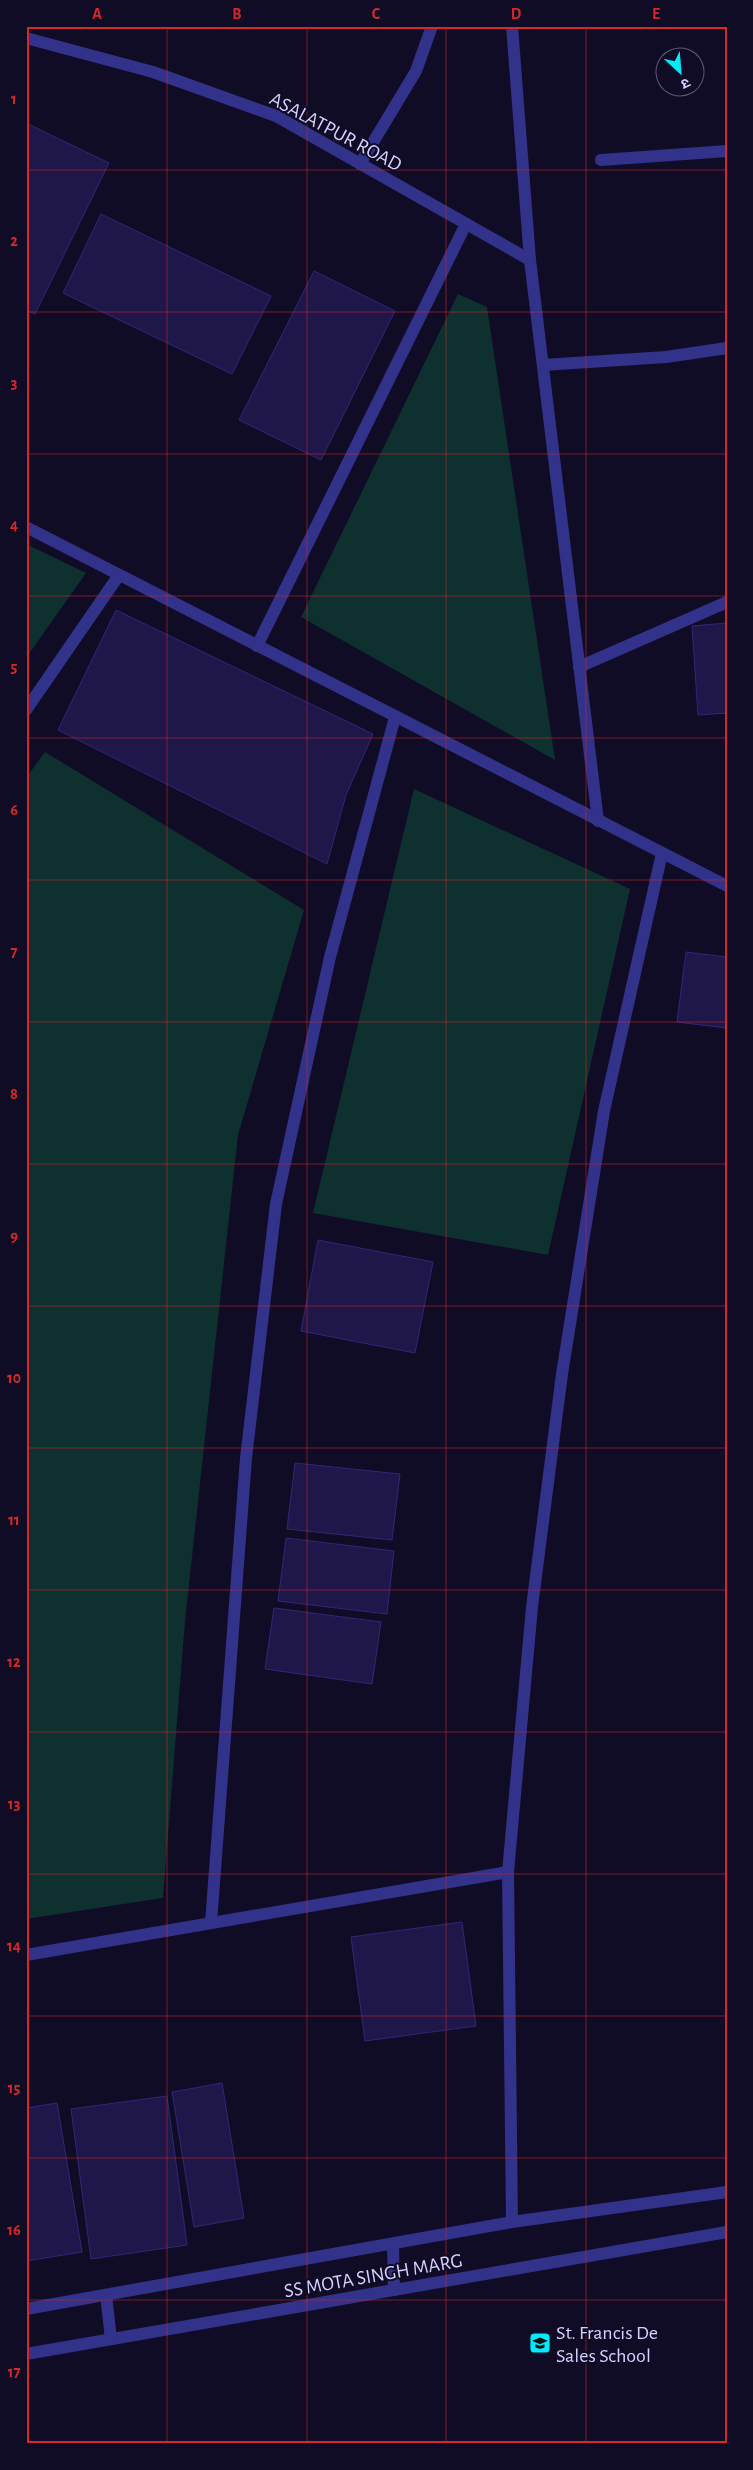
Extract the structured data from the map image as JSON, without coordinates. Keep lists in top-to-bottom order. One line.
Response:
{"streets":{"street":["ASALATPUR ROAD","SS MOTA SINGH MARG"]},"places":{"school or university":["St. Francis De Sales School"]},"north":"bottom right","grid":{"columns":["A","B","C","D","E"],"rows":["1","2","3","4","5","6","7","8","9","10","11","12","13","14","15","16","17"]}}
